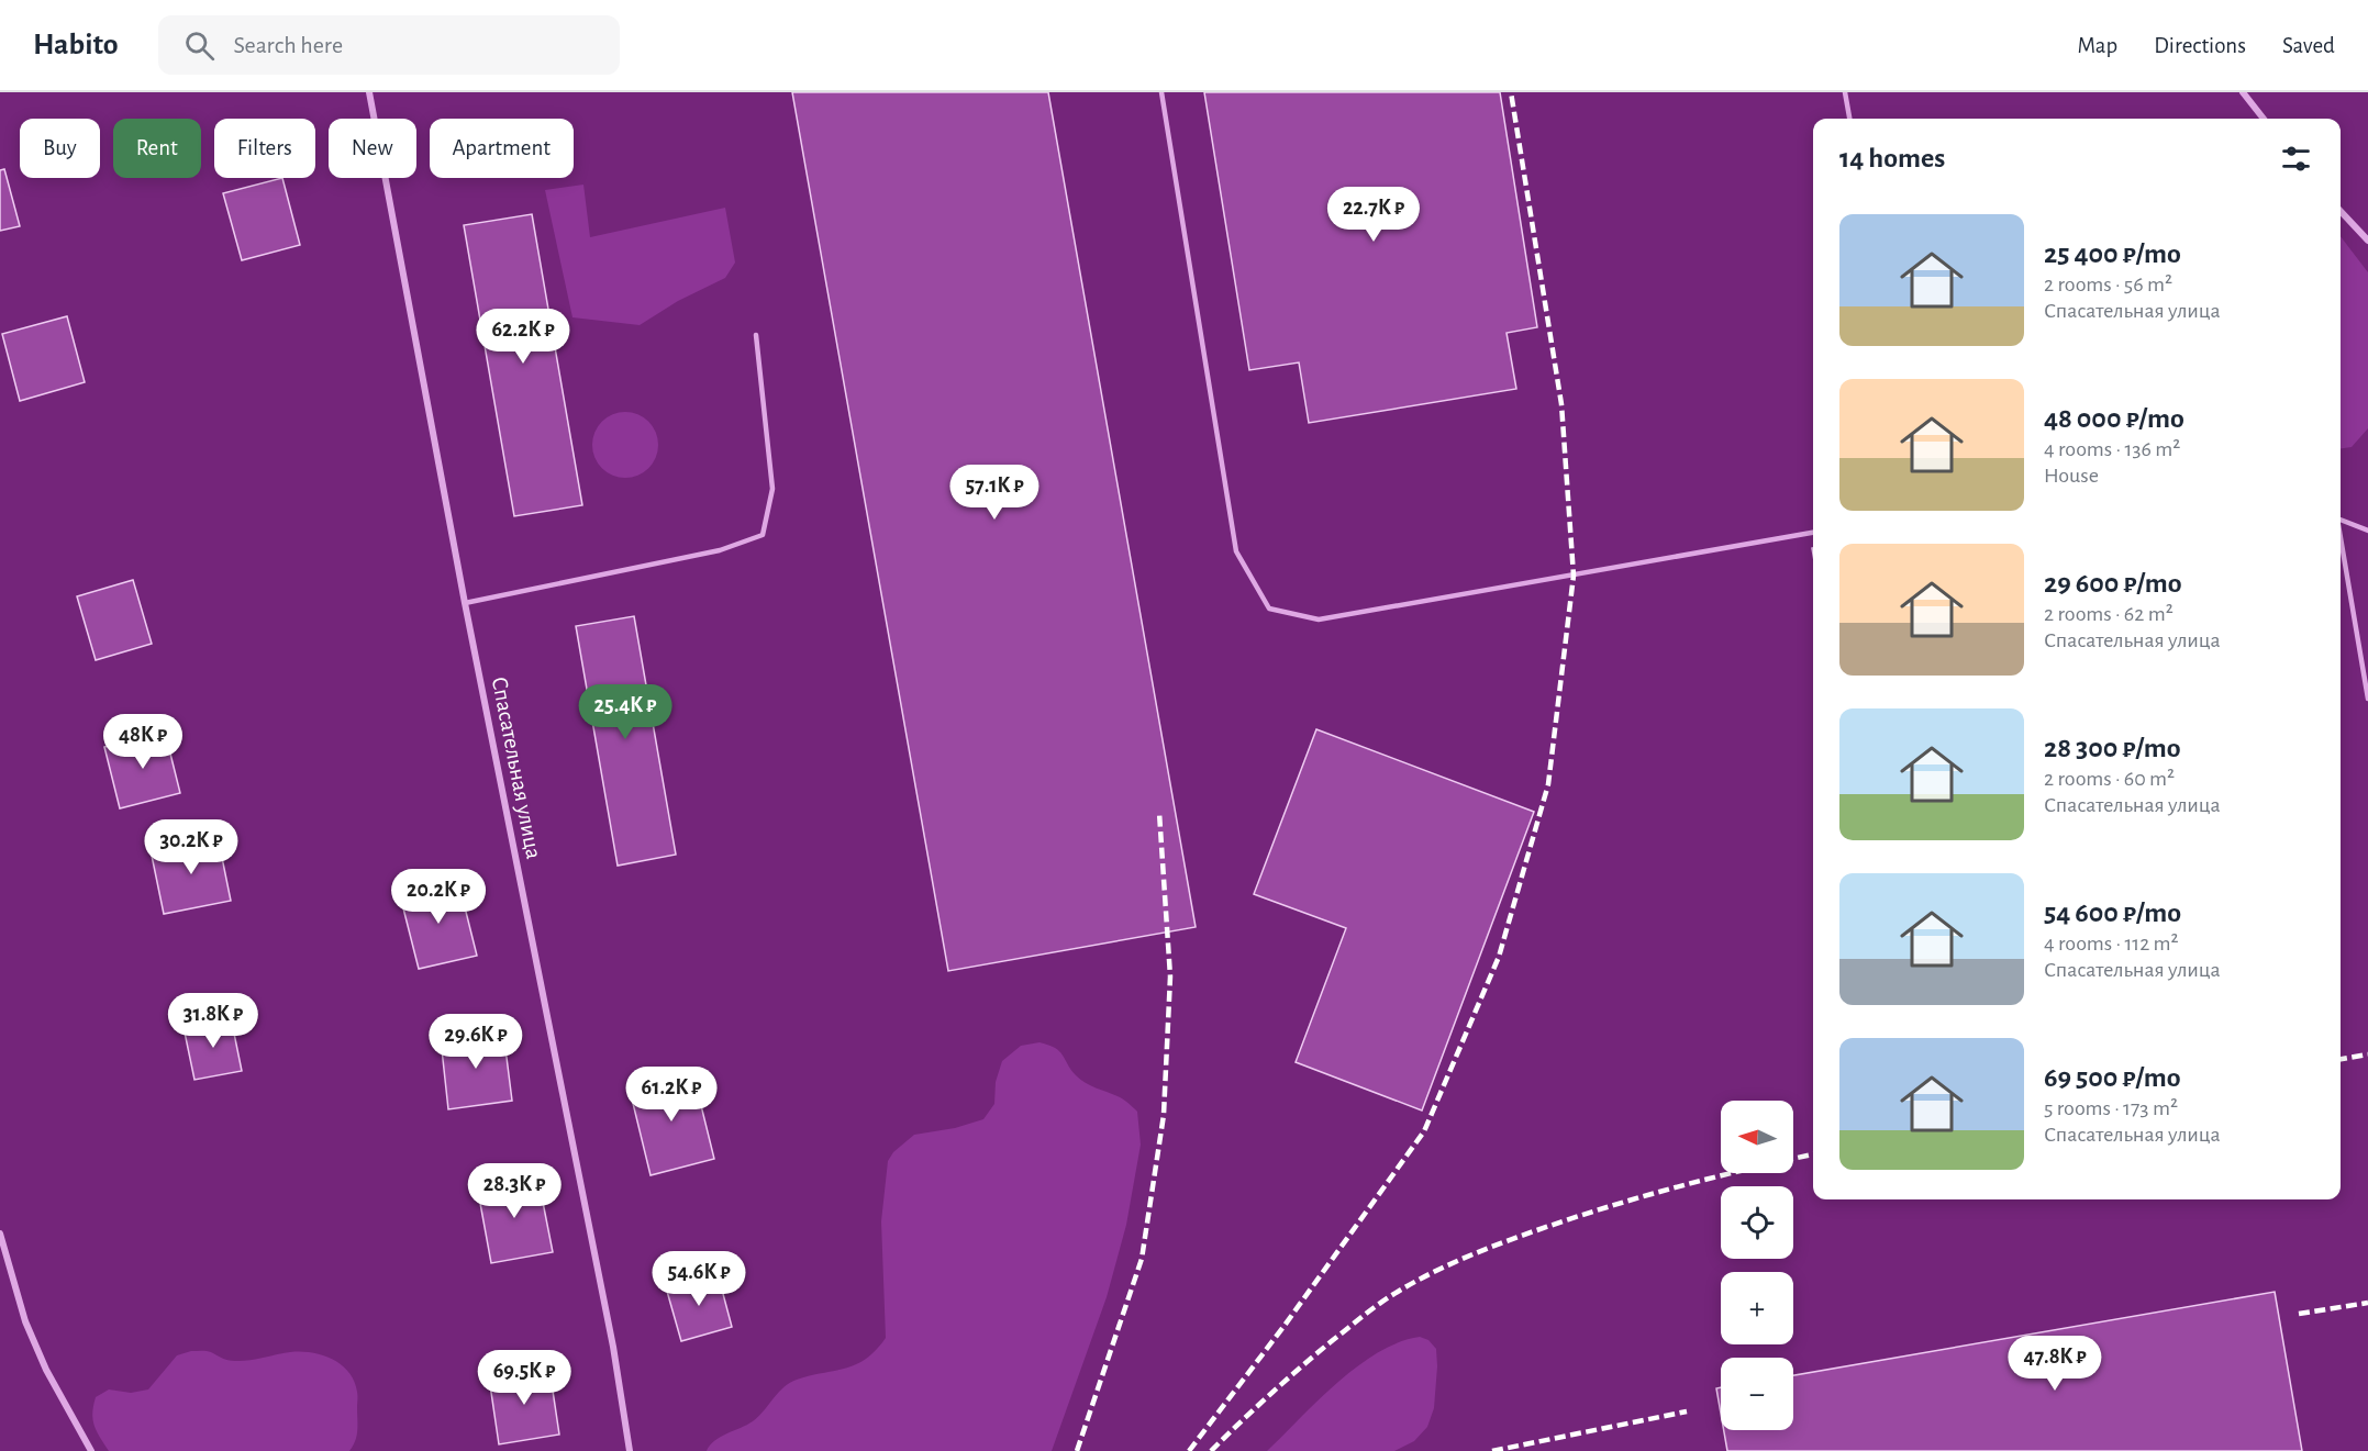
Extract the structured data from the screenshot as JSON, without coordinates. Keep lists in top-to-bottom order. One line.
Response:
{"streets":{"street":["Спасательная улица"]},"north":"left","page":{"header":"Habito","search":"Search here","nav":["Map","Directions","Saved"],"chip":["Buy","Rent","Filters","New","Apartment"],"heading":"14 homes","price":["22.7K ₽","62.2K ₽","57.1K ₽","25.4K ₽","48K ₽","30.2K ₽","20.2K ₽","31.8K ₽","29.6K ₽","61.2K ₽","28.3K ₽","54.6K ₽","47.8K ₽","69.5K ₽"],"list":[{"name":"25 400 ₽/mo","note":"2 rooms · 56 m² · Спасательная улица"},{"name":"48 000 ₽/mo","note":"4 rooms · 136 m² · House"},{"name":"29 600 ₽/mo","note":"2 rooms · 62 m² · Спасательная улица"},{"name":"28 300 ₽/mo","note":"2 rooms · 60 m² · Спасательная улица"},{"name":"54 600 ₽/mo","note":"4 rooms · 112 m² · Спасательная улица"},{"name":"69 500 ₽/mo","note":"5 rooms · 173 m² · Спасательная улица"}],"map_buttons":["+","−"]}}
